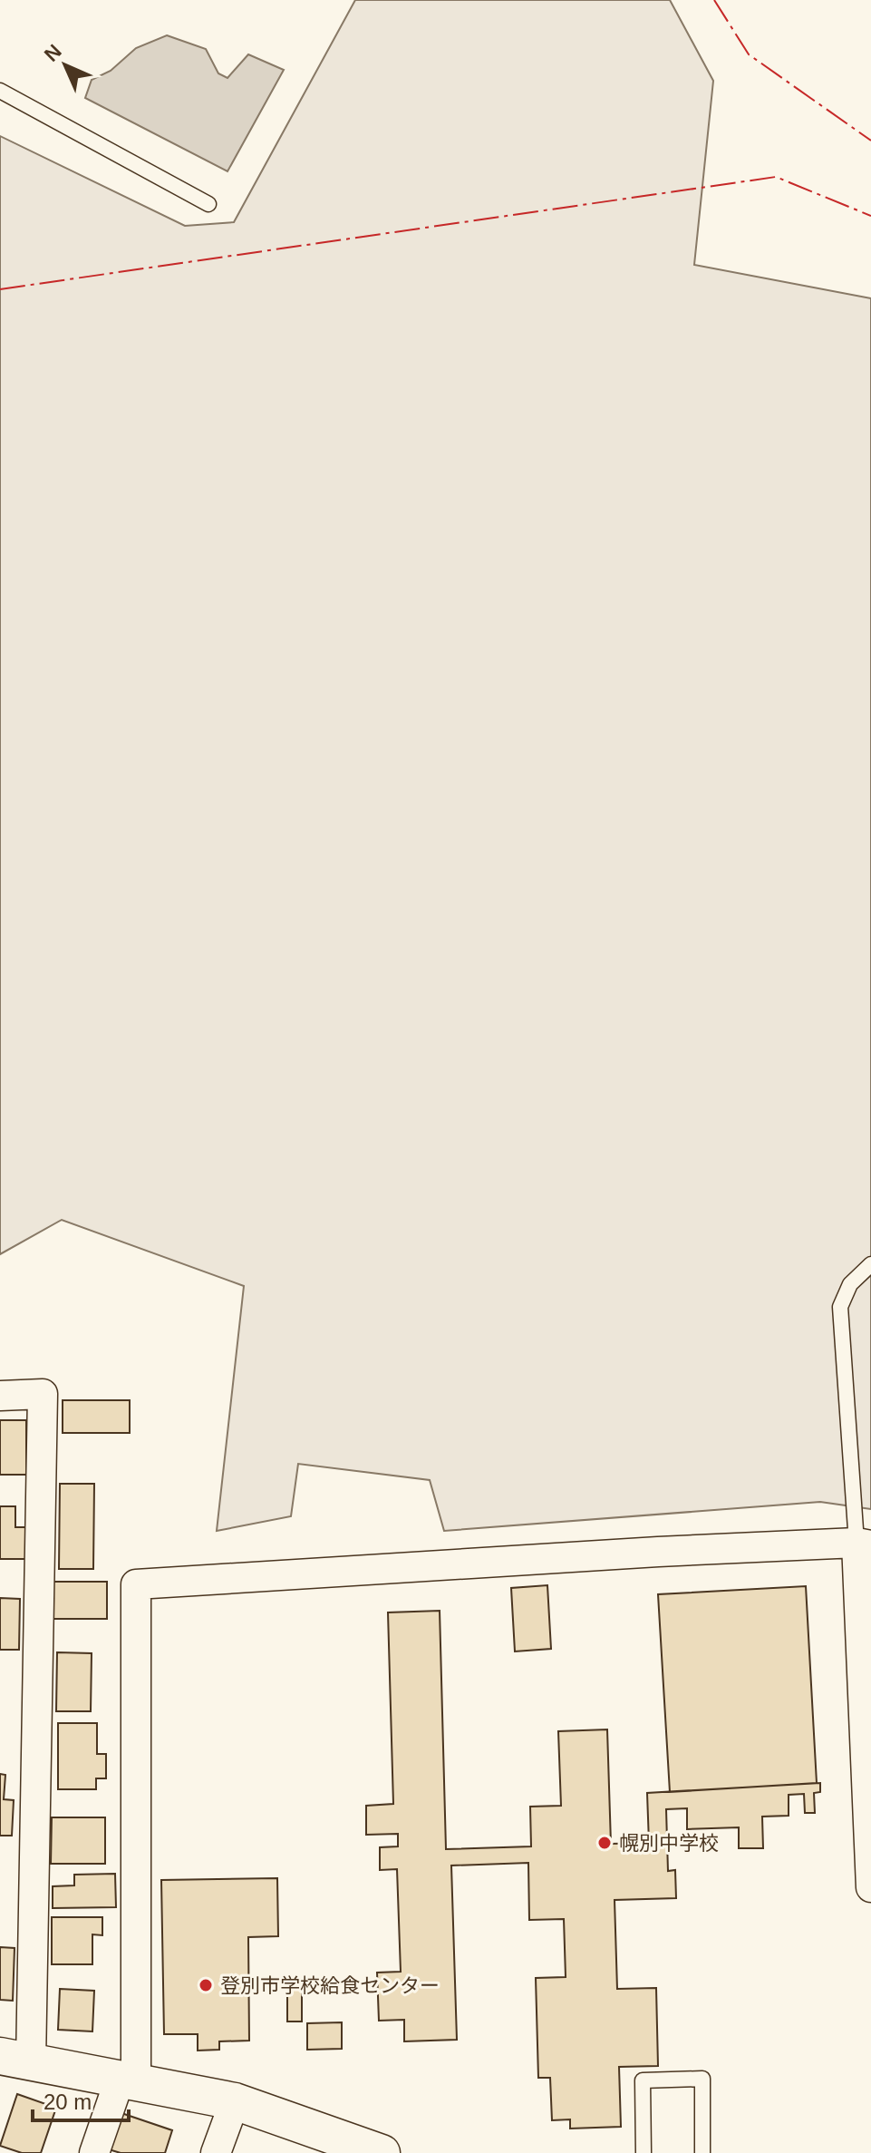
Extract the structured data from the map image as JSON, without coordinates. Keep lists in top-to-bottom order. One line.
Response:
{"places":["幌別中学校","登別市学校給食センター"],"scale_bar":"20 m","north":"top left"}
